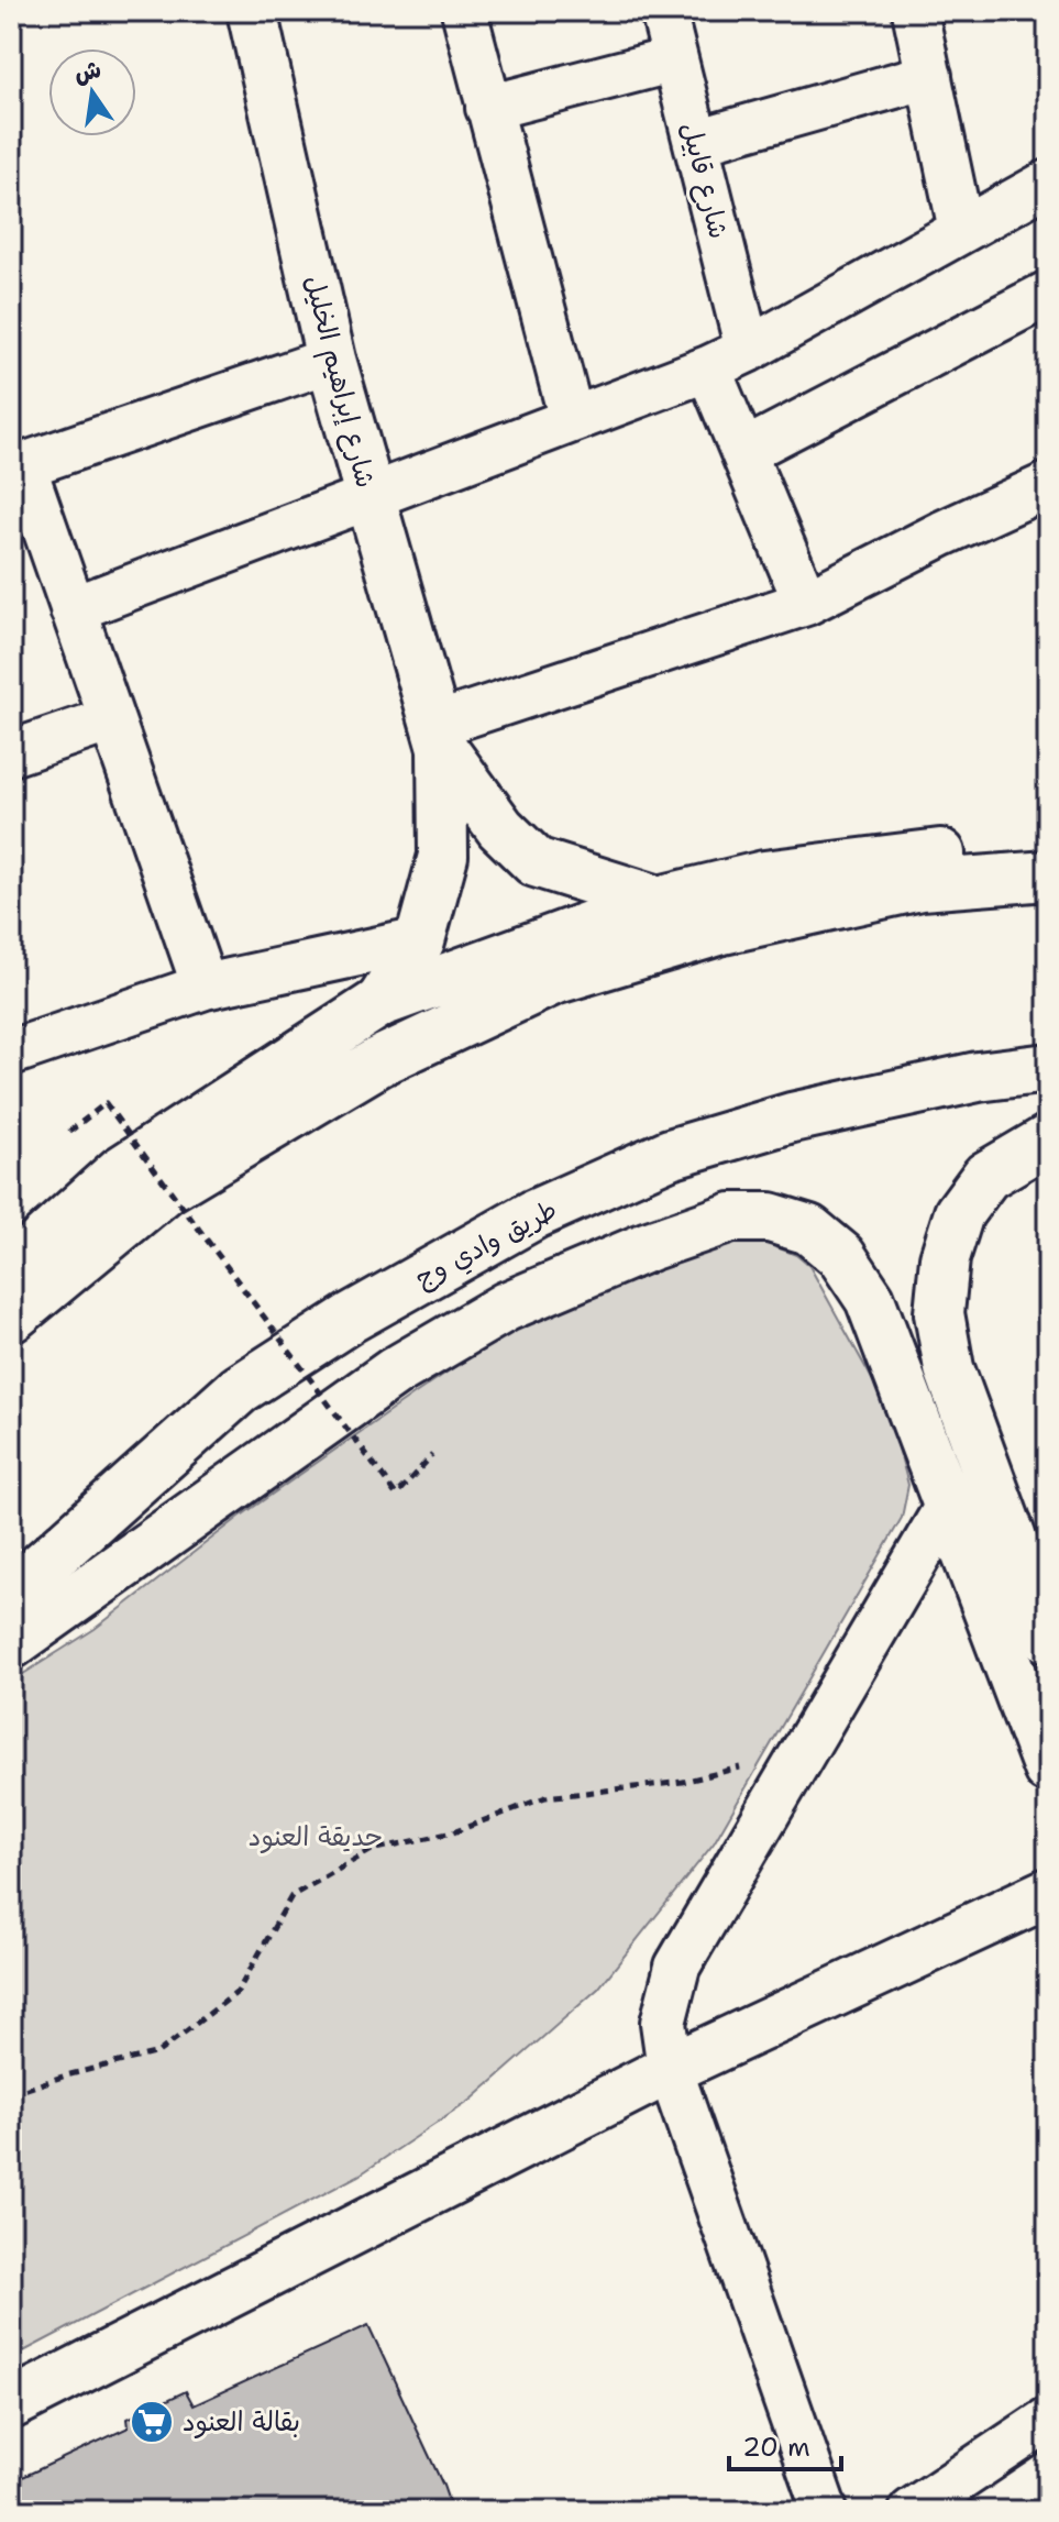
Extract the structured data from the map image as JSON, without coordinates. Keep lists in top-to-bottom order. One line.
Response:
{"streets":{"street":["شارع قابيل","شارع إبراهيم الخليل","طريق وادي وج"]},"parks":["حديقة العنود"],"places":{"supermarket":["بقالة العنود"]},"scale_bar":"20 m","north":"top"}
